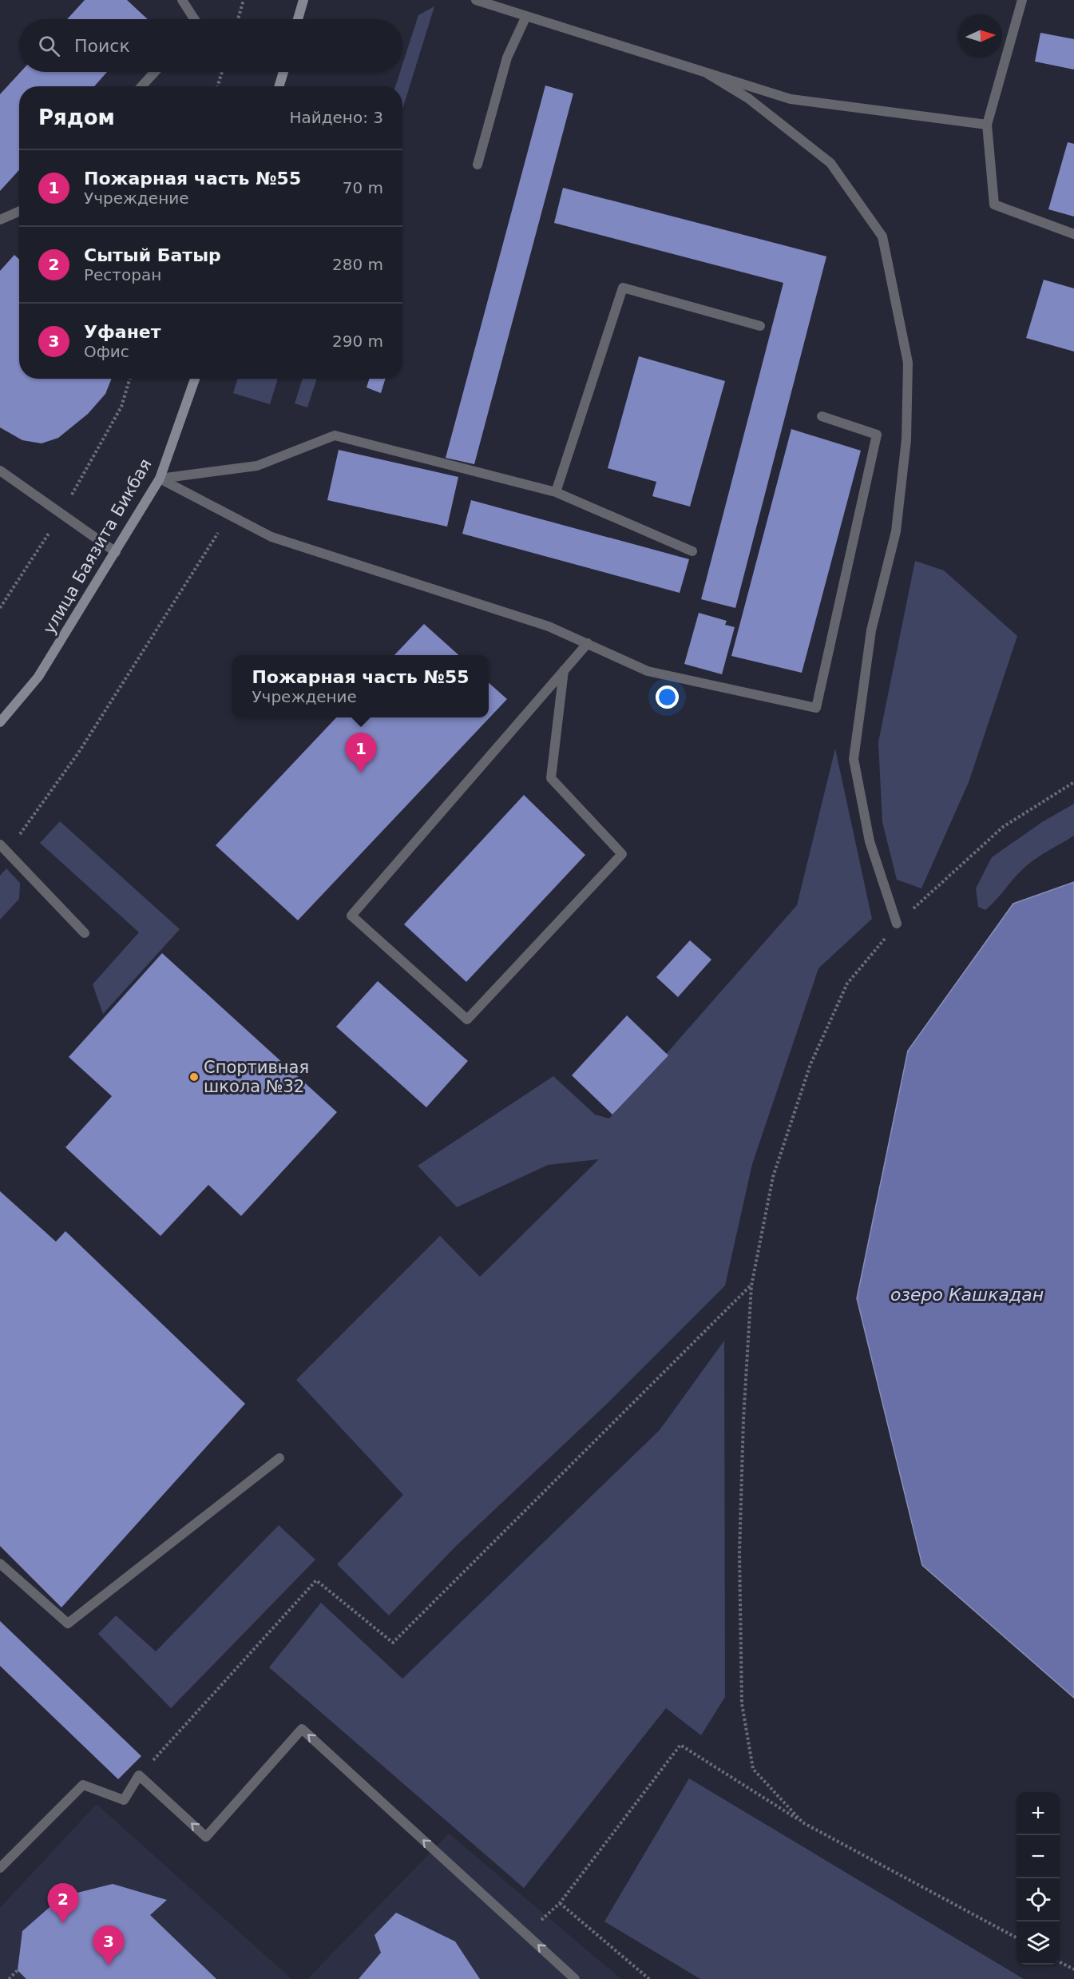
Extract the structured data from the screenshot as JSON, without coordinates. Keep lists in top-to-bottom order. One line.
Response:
{"streets":{"main road":["улица Баязита Бикбая"]},"water":["озеро Кашкадан"],"places":["Спортивная школа №32"],"north":"right","page":{"search":"Поиск","heading":["Рядом","Найдено: 3"],"list":[{"mark":"1","name":"Пожарная часть №55","note":"Учреждение","value":"70 m"},{"mark":"2","name":"Сытый Батыр","note":"Ресторан","value":"280 m"},{"mark":"3","name":"Уфанет","note":"Офис","value":"290 m"}],"popup":["Пожарная часть №55","Учреждение"],"pins":["1","2","3"],"map_buttons":["+","−"]}}
